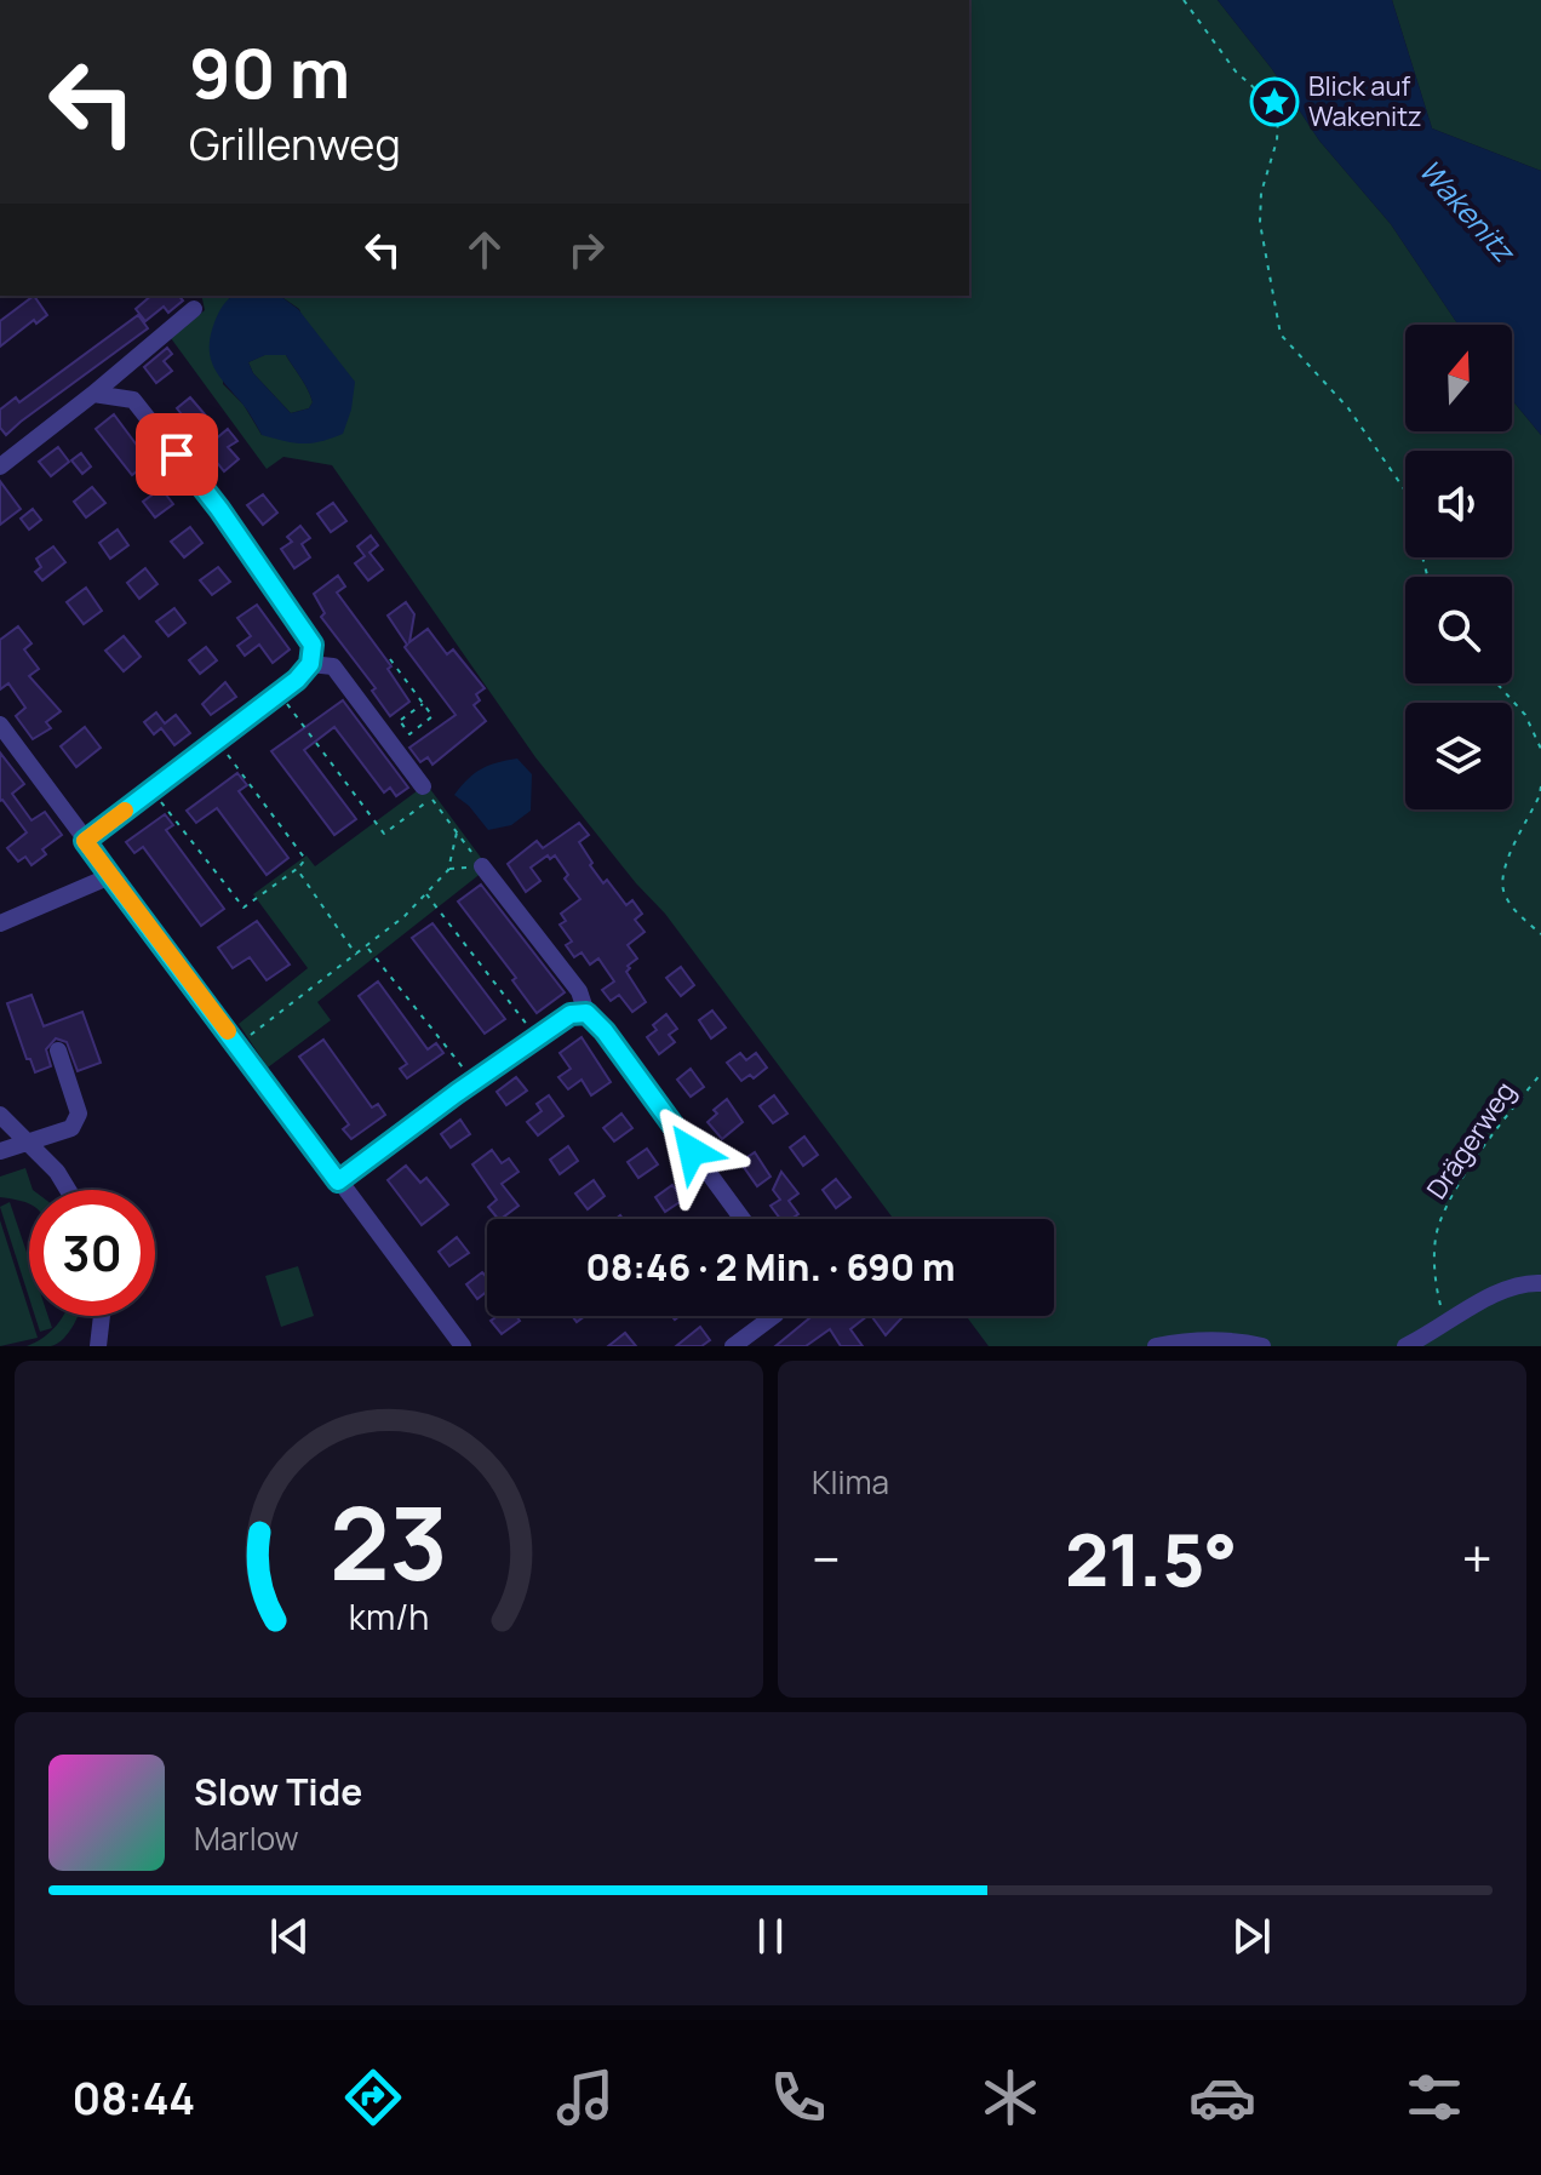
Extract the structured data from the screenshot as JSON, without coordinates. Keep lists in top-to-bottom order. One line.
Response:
{"streets":{"path":["Drägerweg"]},"water":["Wakenitz"],"places":{"place":["Blick auf Wakenitz"]},"north":"top","page":{"turn":["90 m","Grillenweg"],"limit":"30","trip":"08:46 · 2 Min. · 690 m","tile":"Klima","heat":["−","21.5°","+"],"song":["Slow Tide","Marlow"],"tabs":"08:44","gauge":["23","km/h"]}}
